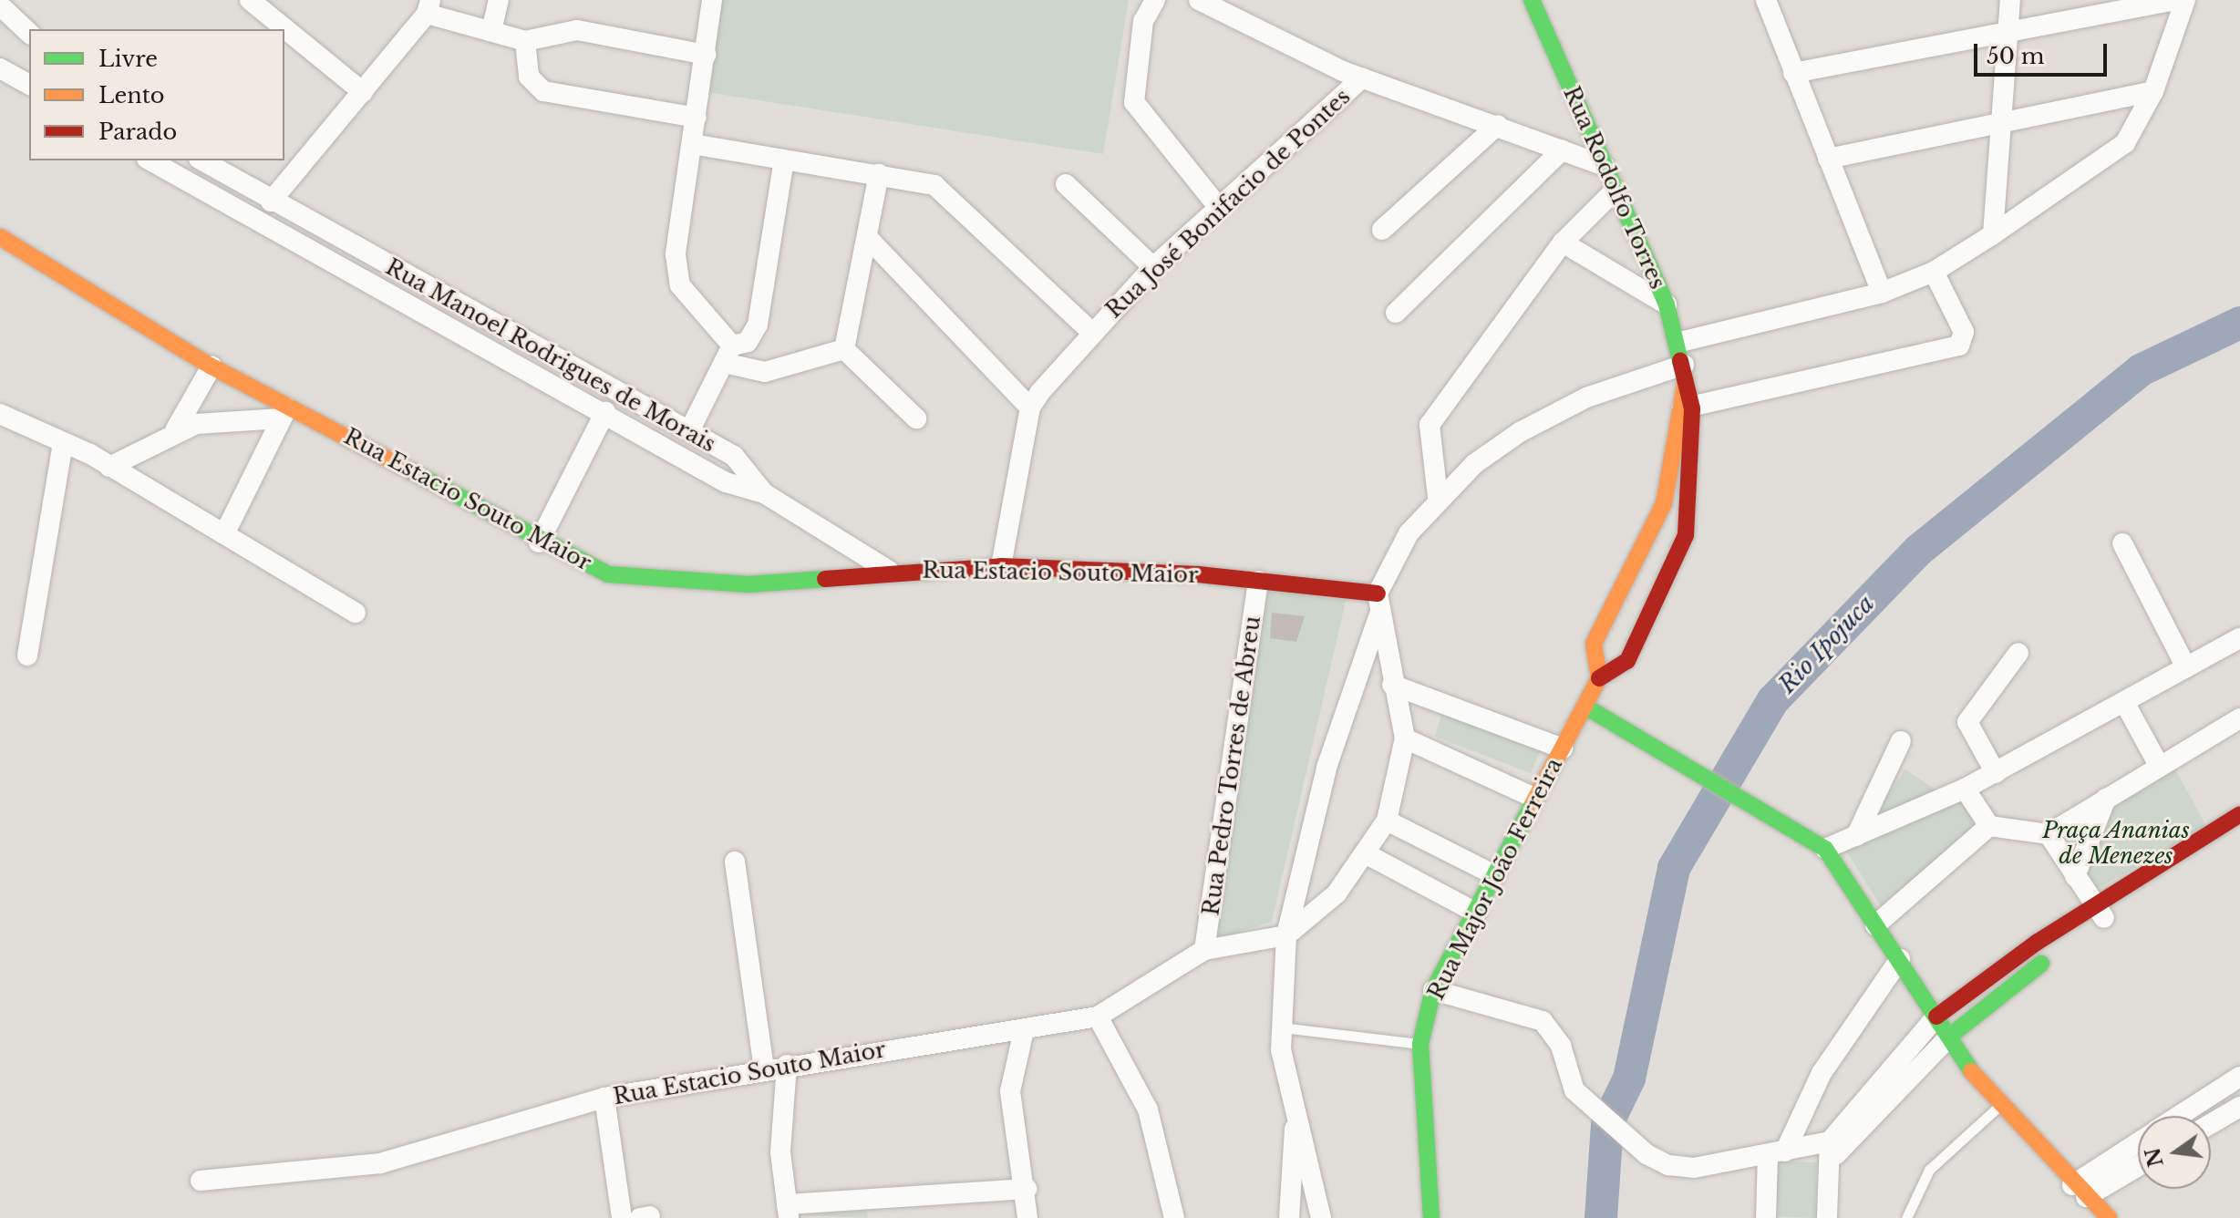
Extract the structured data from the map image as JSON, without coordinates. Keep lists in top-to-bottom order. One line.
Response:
{"streets":{"street":["Rua Rodolfo Torres","Rua José Bonifacio de Pontes","Rua Manoel Rodrigues de Morais","Rua Estacio Souto Maior","Rua Pedro Torres de Abreu","Rua Major João Ferreira"]},"crossings":[["Rua Rodolfo Torres","Rua Major João Ferreira"],["Rua José Bonifacio de Pontes","Rua Estacio Souto Maior"],["Rua Manoel Rodrigues de Morais","Rua Estacio Souto Maior"],["Rua Estacio Souto Maior","Rua Pedro Torres de Abreu"]],"water":["Rio Ipojuca"],"parks":["Praça Ananias de Menezes"],"legend":["Livre","Lento","Parado"],"scale_bar":"50 m","north":"left"}
